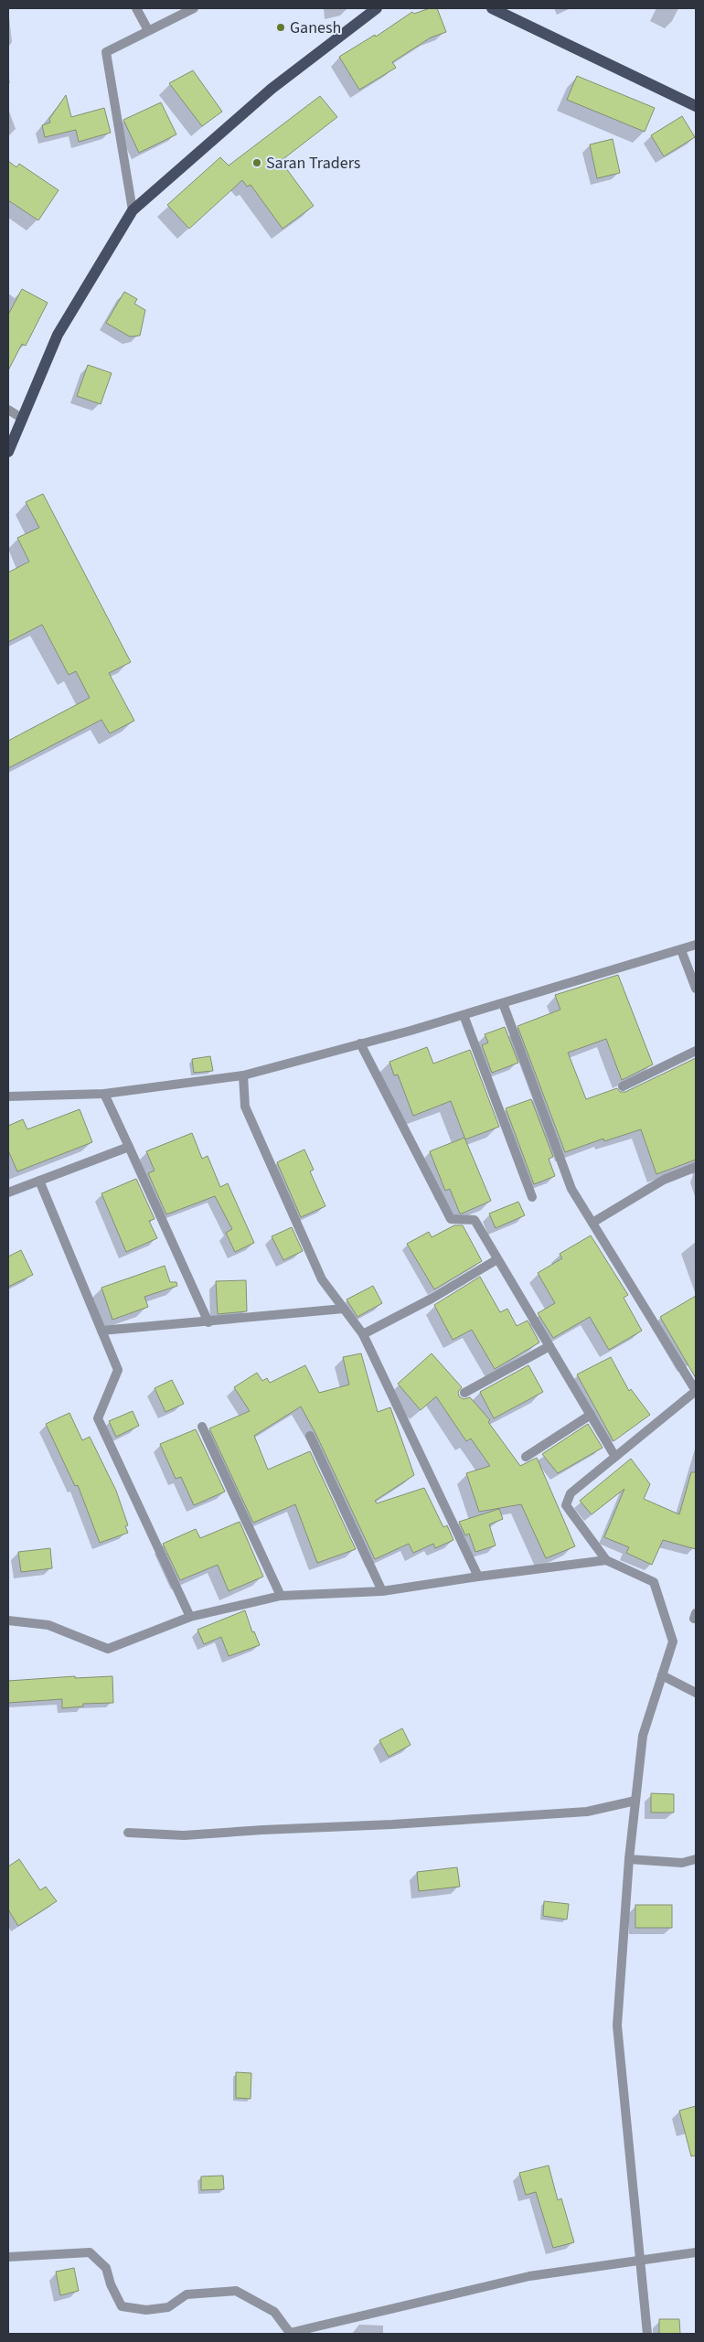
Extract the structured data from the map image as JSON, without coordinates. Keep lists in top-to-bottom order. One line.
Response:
{"places":["Ganesh","Saran Traders"]}
